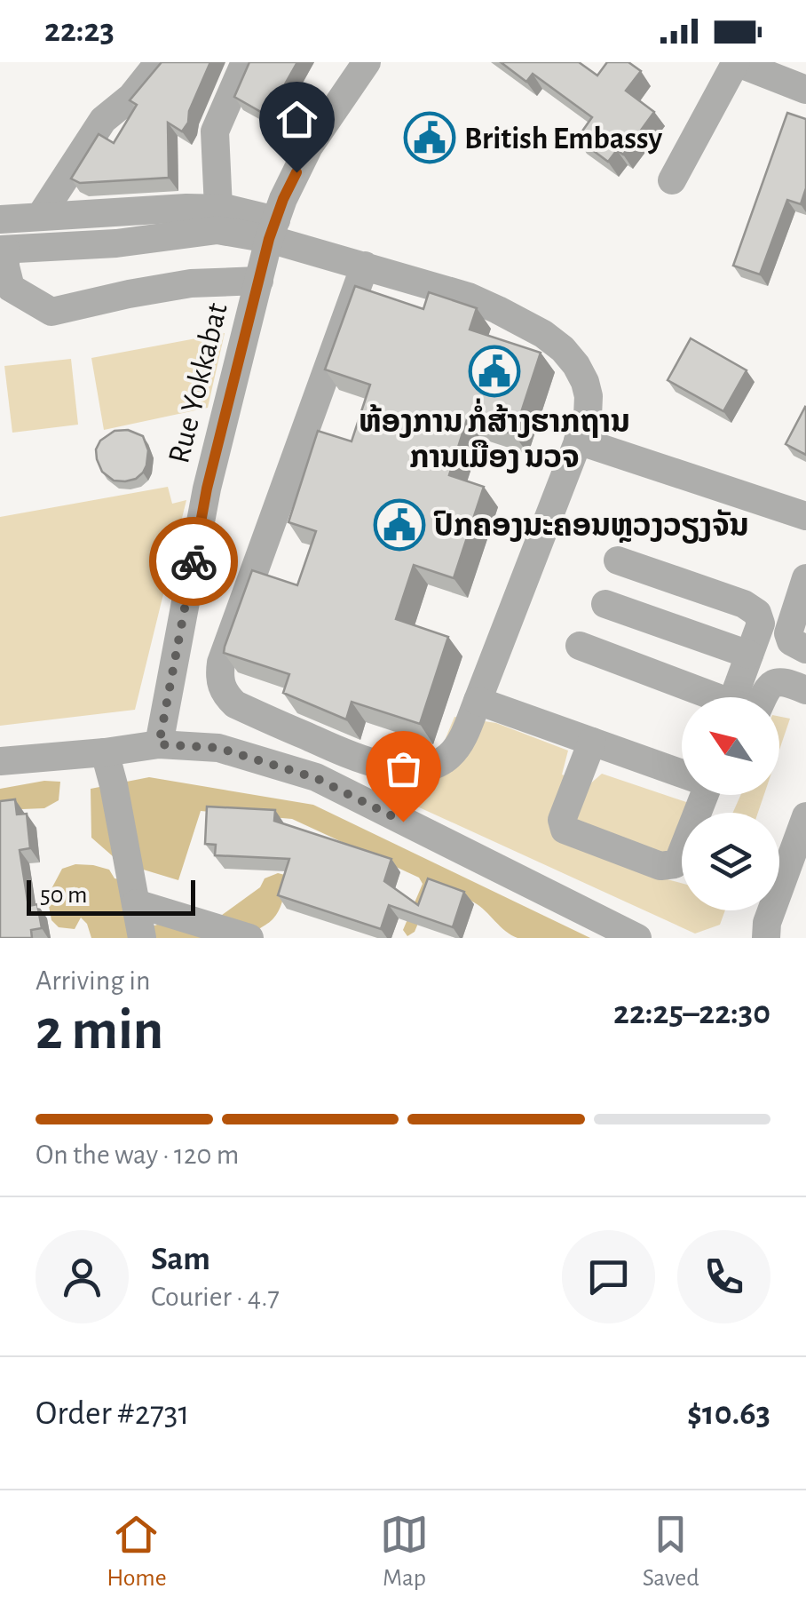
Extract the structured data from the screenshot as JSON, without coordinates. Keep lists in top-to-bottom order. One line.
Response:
{"streets":{"street":["Rue Yokkabat"]},"places":{"public building":["British Embassy","ຫ້ອງການ ກໍ່ສ້າງຮາກຖານ ການເມືອງ ນວຈ","ປົກຄອງນະຄອນຫຼວງວຽງຈັນ"]},"scale_bar":"50 m","north":"top left","page":{"status":"22:23","scale":"50 m","heading":["2 min","Arriving in","22:25–22:30"],"panel":["Sam","Courier · 4.7","Order #2731","$10.63"],"bar":"On the way · 120 m","tabs":["Home","Map","Saved"]}}
